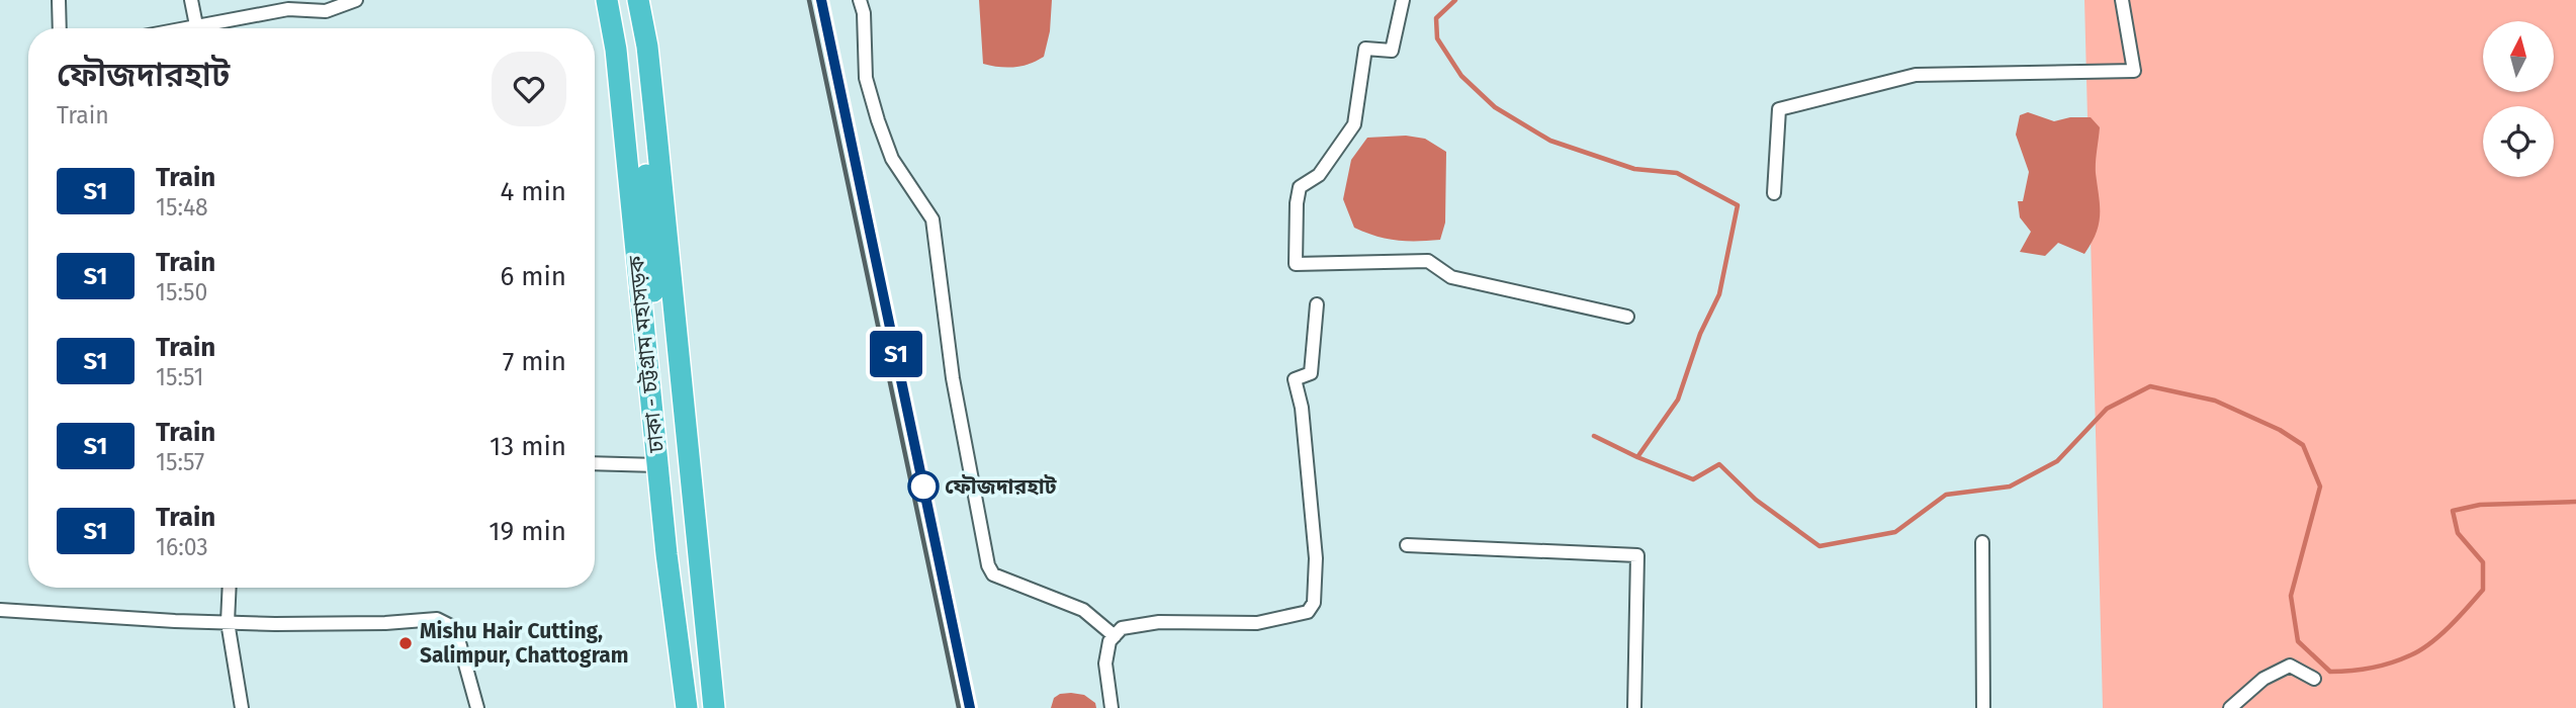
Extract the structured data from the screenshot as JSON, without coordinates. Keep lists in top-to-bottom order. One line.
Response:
{"streets":{"highway":["ঢাকা - চট্টগ্রাম মহাসড়ক"]},"places":["ফৌজদারহাট","Mishu Hair Cutting, Salimpur, Chattogram"],"north":"top","page":{"on_map":"S1","heading":["ফৌজদারহাট","Train"],"list":[{"mark":"S1","name":"Train","note":"15:48","value":"4 min"},{"mark":"S1","name":"Train","note":"15:50","value":"6 min"},{"mark":"S1","name":"Train","note":"15:51","value":"7 min"},{"mark":"S1","name":"Train","note":"15:57","value":"13 min"},{"mark":"S1","name":"Train","note":"16:03","value":"19 min"}]}}
